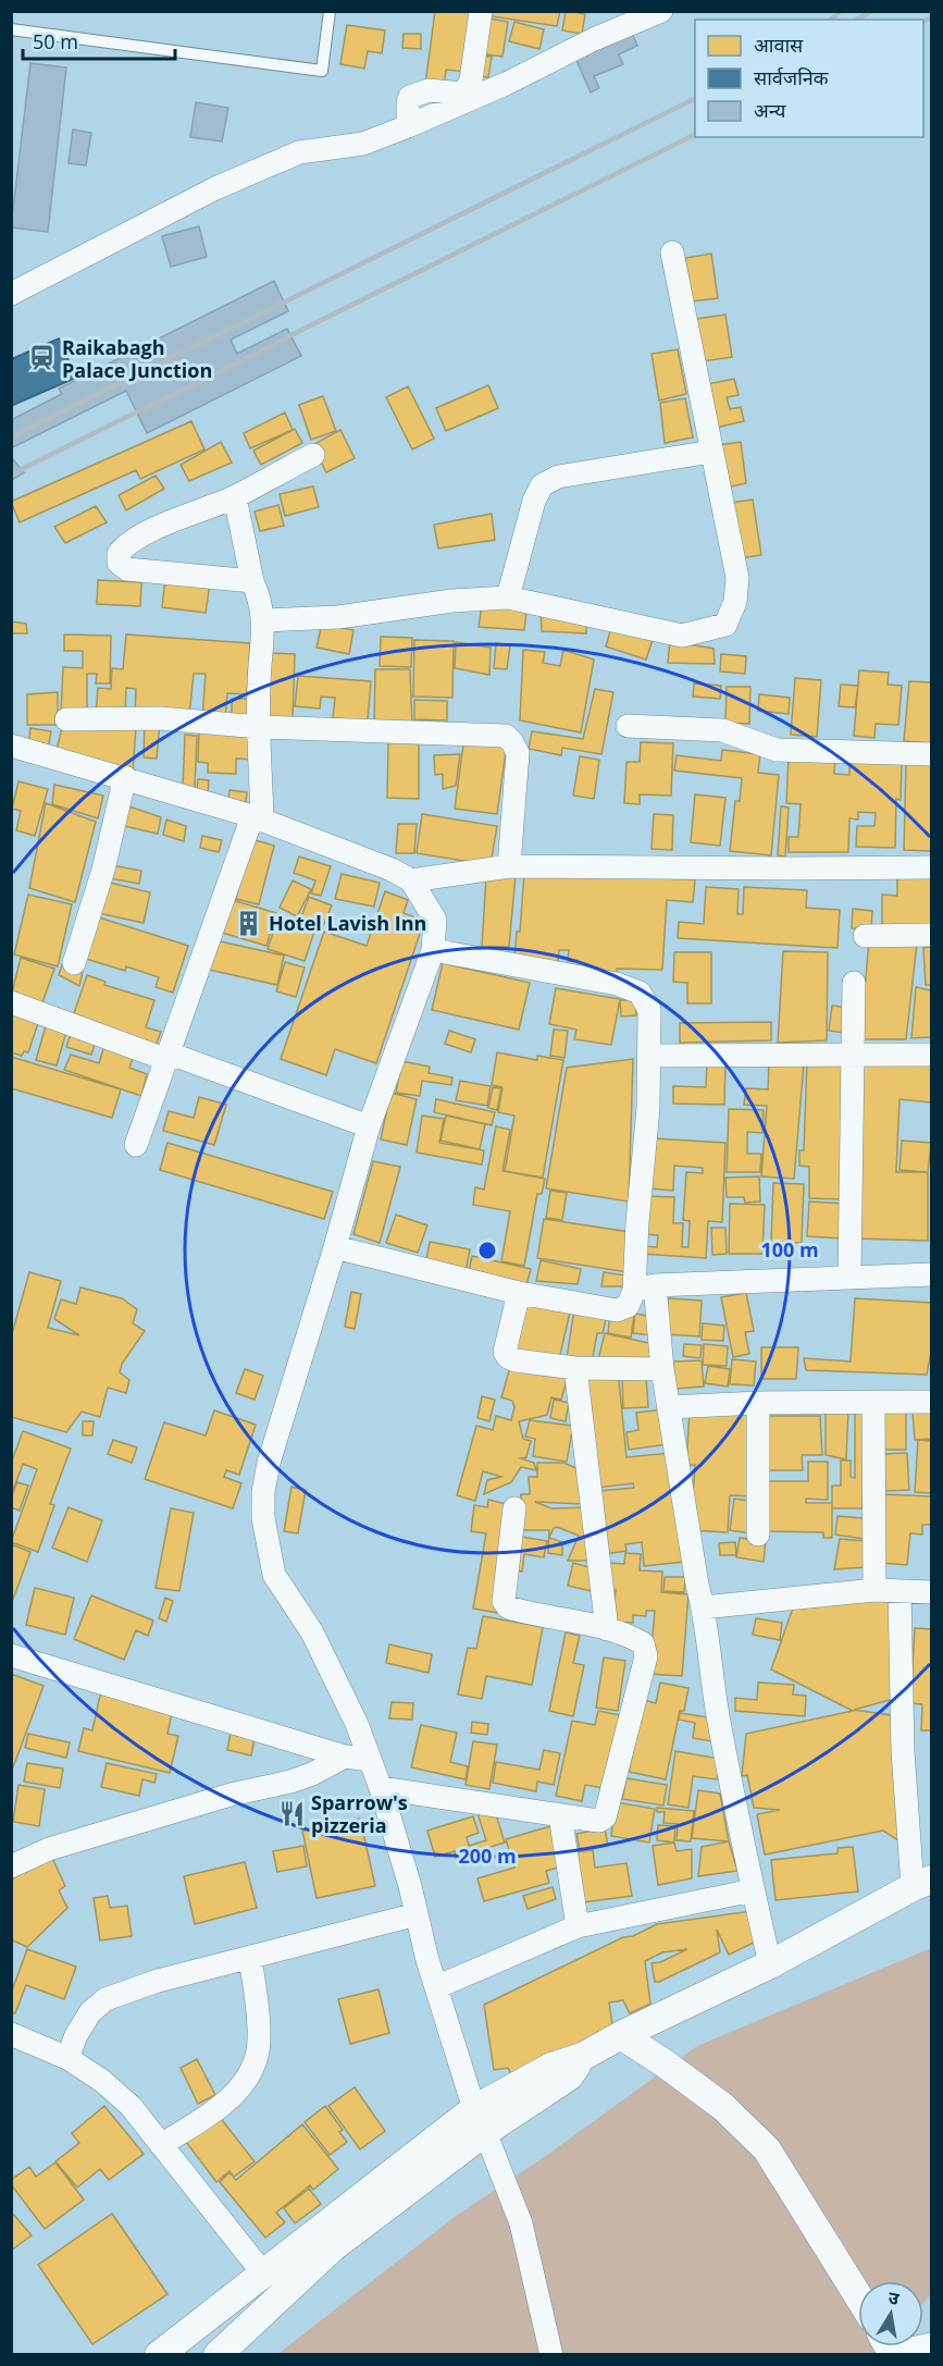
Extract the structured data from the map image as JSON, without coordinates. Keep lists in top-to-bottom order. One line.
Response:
{"places":{"station":["Raikabagh Palace Junction"],"building":["Hotel Lavish Inn"],"restaurant":["Sparrow's pizzeria"]},"legend":["आवास","सार्वजनिक","अन्य"],"scale_bar":"50 m","north":"top","rings":["100 m","200 m"]}
